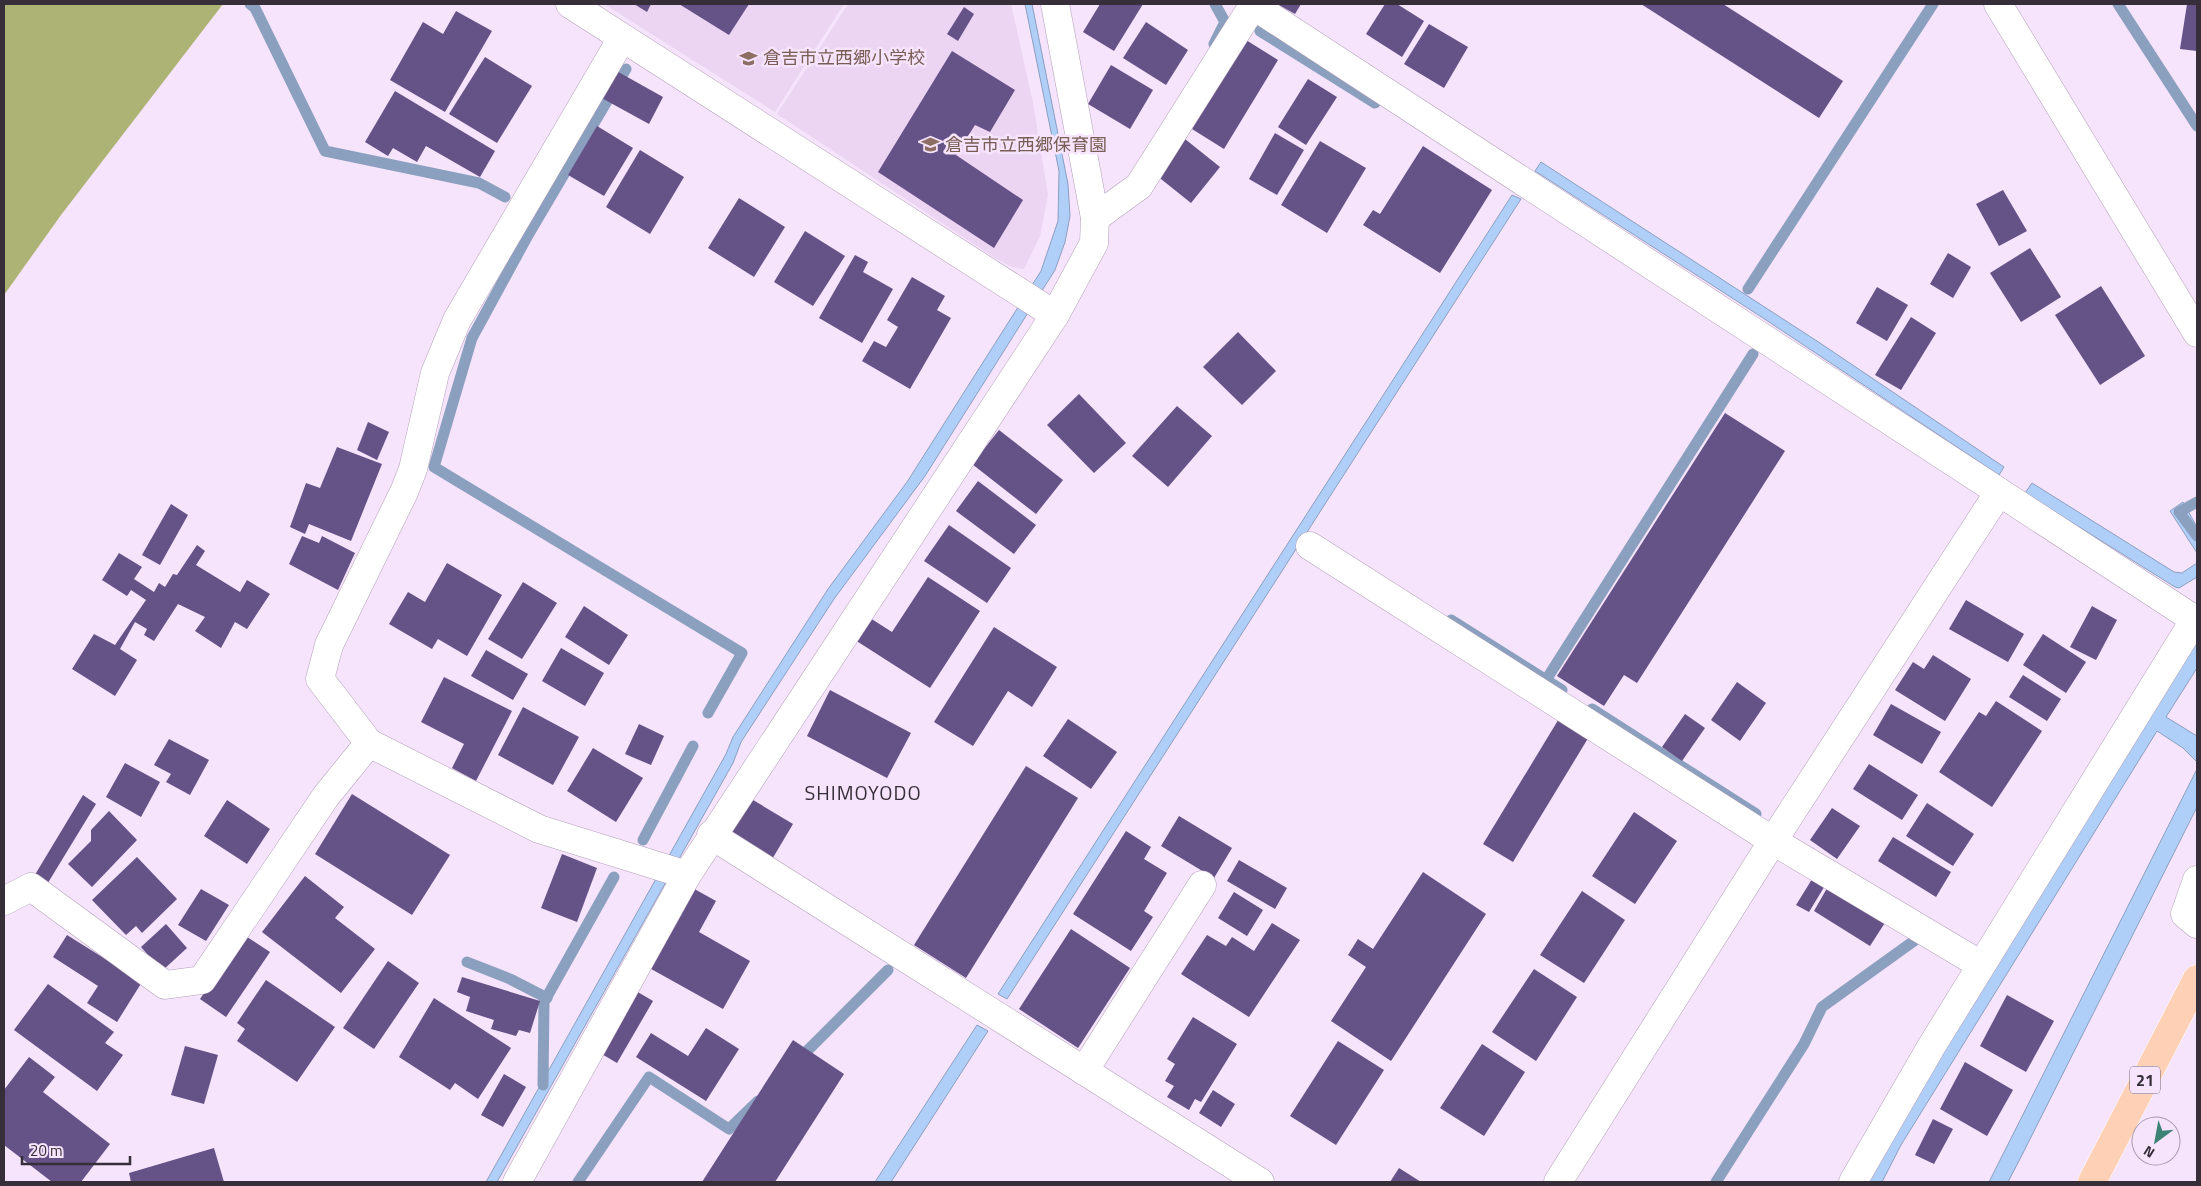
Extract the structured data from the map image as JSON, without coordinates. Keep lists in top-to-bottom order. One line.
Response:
{"streets":{"main road":["21"]},"districts":["SHIMOYODO"],"places":{"school or university":["倉吉市立西郷小学校","倉吉市立西郷保育園"]},"scale_bar":"20 m","north":"bottom left"}
